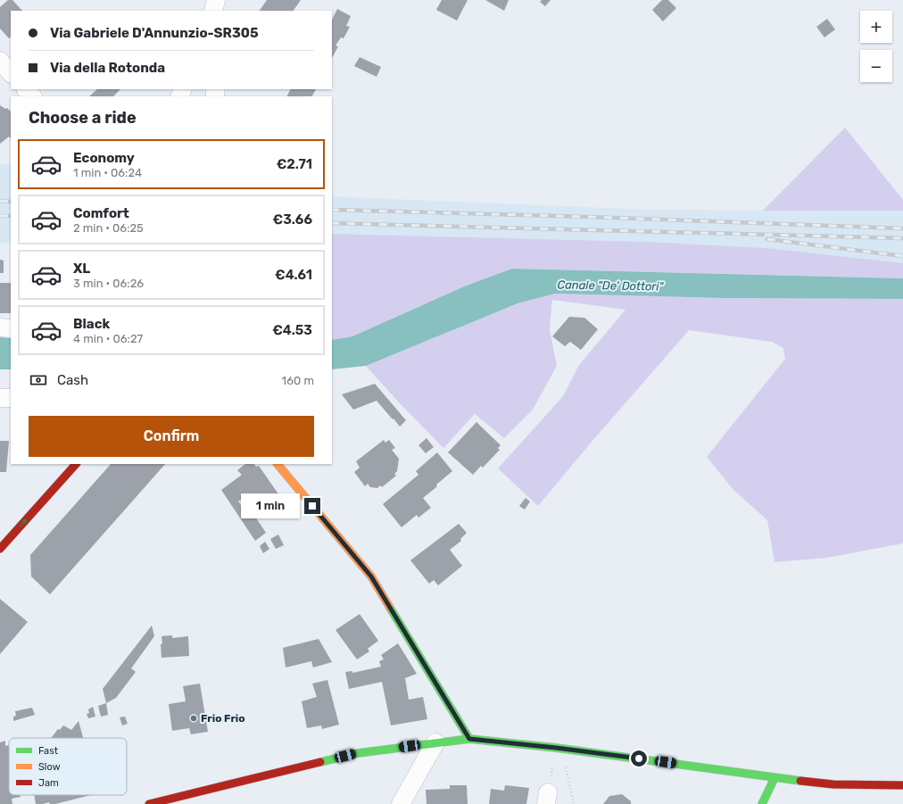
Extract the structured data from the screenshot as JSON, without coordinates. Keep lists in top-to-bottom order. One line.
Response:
{"water":["Canale \"De' Dottori\""],"places":["Frio Frio"],"legend":["Fast","Slow","Jam"],"page":{"map_buttons":["+","−"],"banner":["Via Gabriele D'Annunzio-SR305","Via della Rotonda"],"heading":"Choose a ride","list":[{"name":"Economy","note":"1 min · 06:24","value":"€2.71"},{"name":"Comfort","note":"2 min · 06:25","value":"€3.66"},{"name":"XL","note":"3 min · 06:26","value":"€4.61"},{"name":"Black","note":"4 min · 06:27","value":"€4.53"}],"pay":["Cash","160 m"],"buttons":"Confirm","bubble":"1 min"}}
